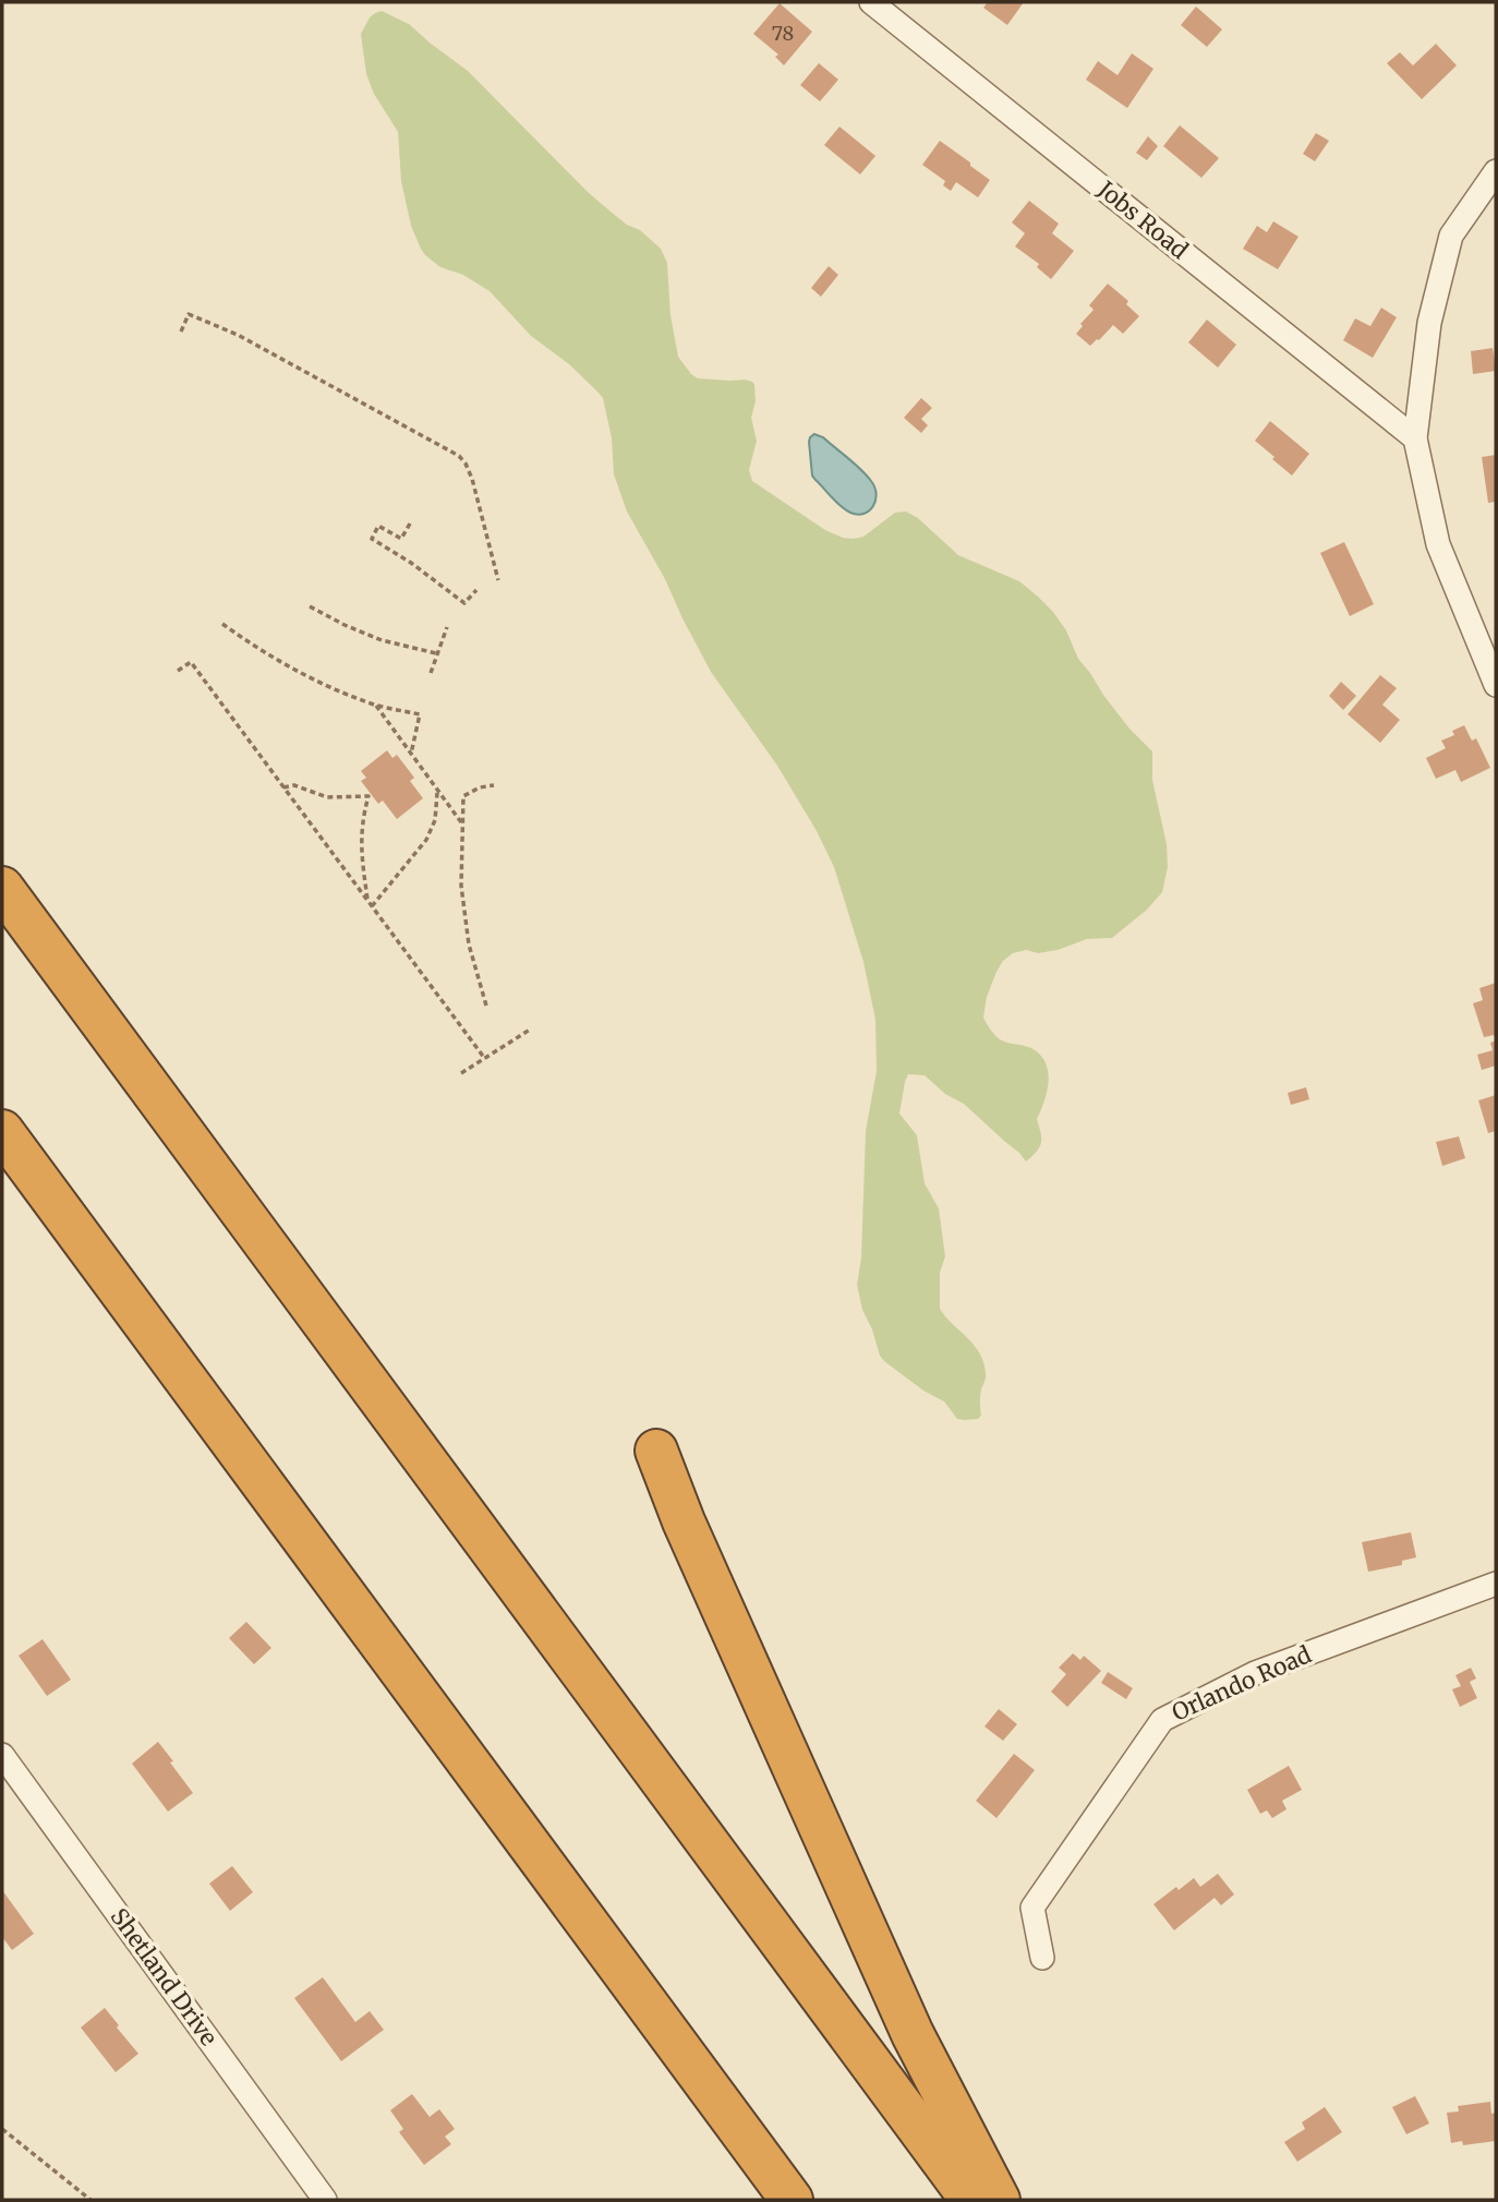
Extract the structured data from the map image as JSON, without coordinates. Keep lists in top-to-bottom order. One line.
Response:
{"streets":{"street":["Jobs Road","Orlando Road","Shetland Drive"]},"house_numbers":["78"]}
